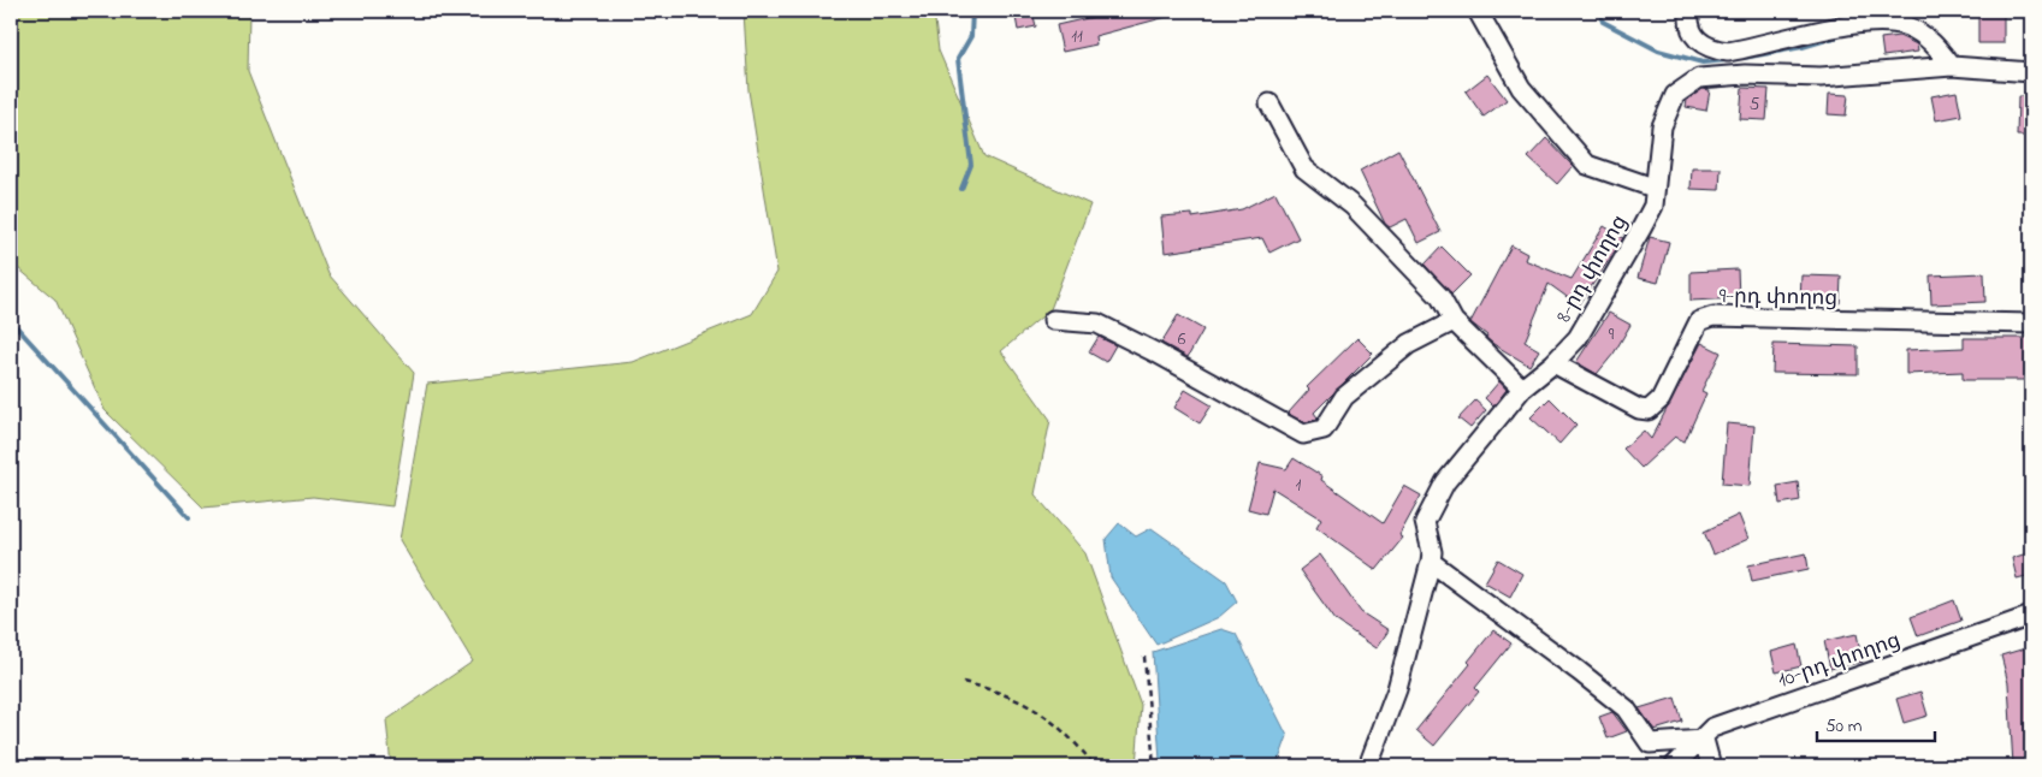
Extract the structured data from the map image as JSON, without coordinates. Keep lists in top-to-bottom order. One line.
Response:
{"streets":{"street":["8-րդ փողոց","9-րդ փողոց","10-րդ փողոց"]},"crossings":[["8-րդ փողոց","9-րդ փողոց"]],"house_numbers":["11","5","9","6","1"],"scale_bar":"50 m"}
